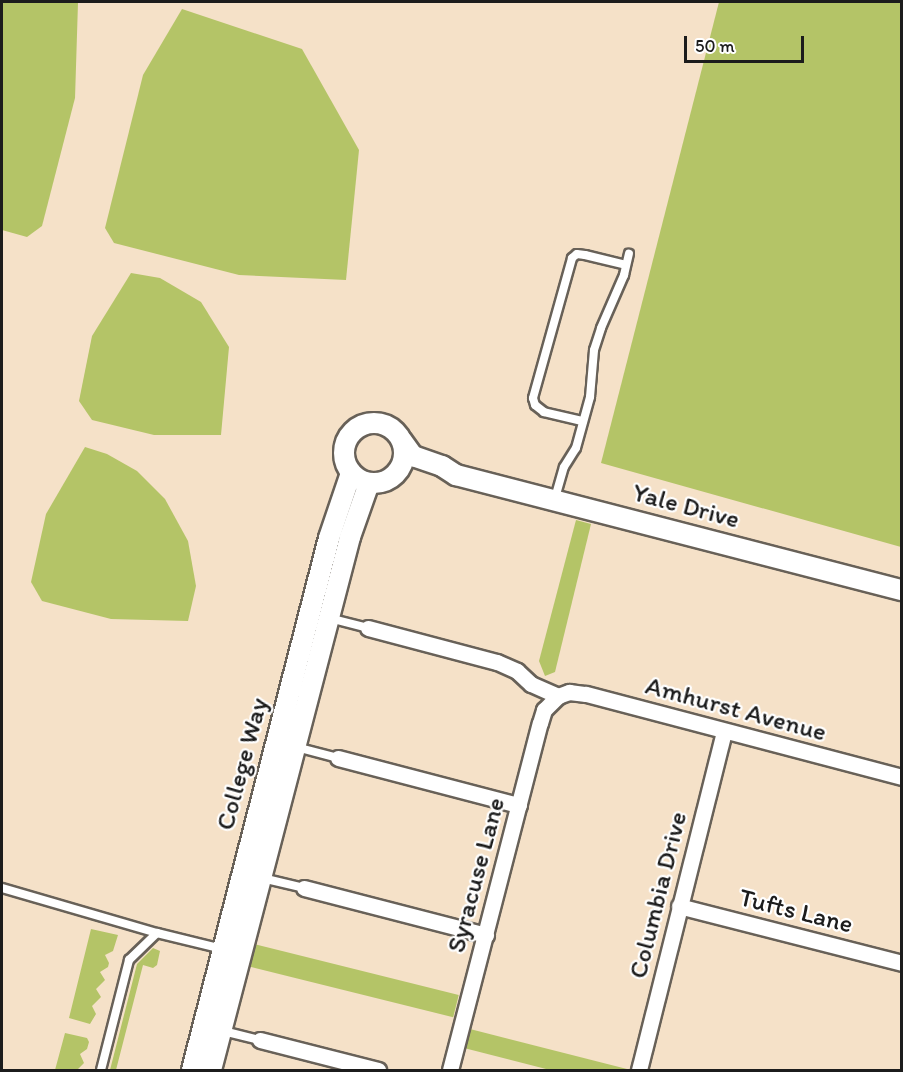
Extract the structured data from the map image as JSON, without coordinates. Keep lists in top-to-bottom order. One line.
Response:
{"streets":{"street":["Yale Drive","Amhurst Avenue","College Way","Syracuse Lane","Columbia Drive","Tufts Lane"]},"crossings":[["Yale Drive","College Way"],["Amhurst Avenue","Syracuse Lane"],["Amhurst Avenue","Columbia Drive"],["Columbia Drive","Tufts Lane"]],"scale_bar":"50 m"}
